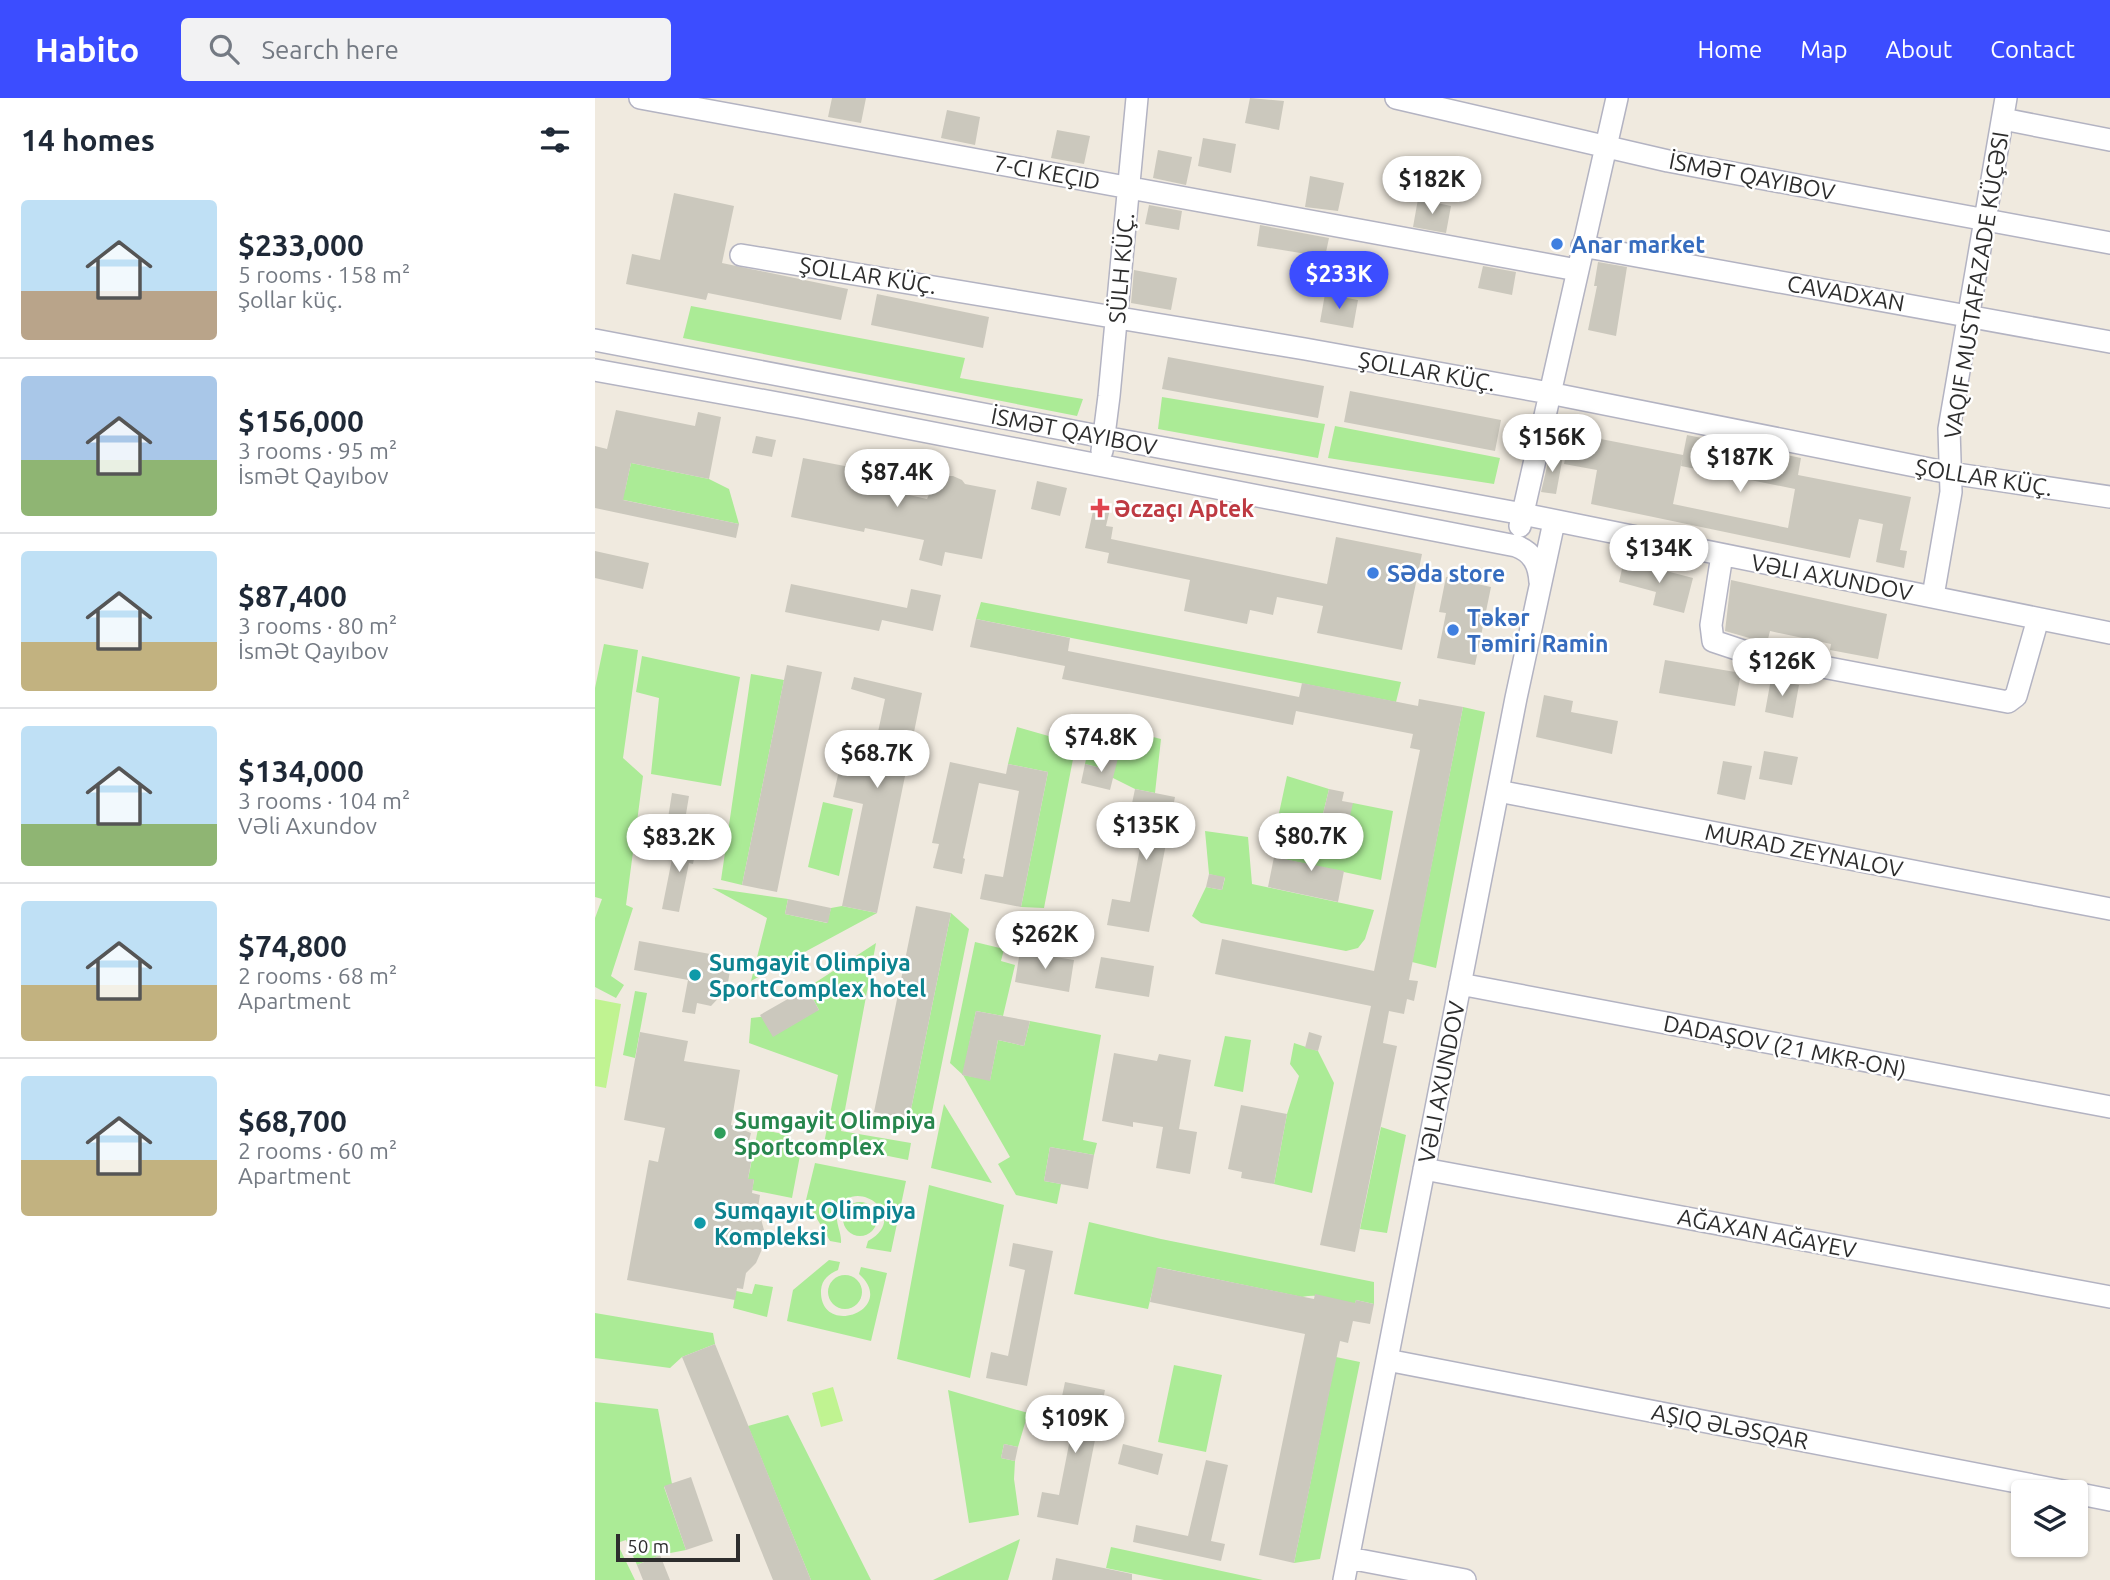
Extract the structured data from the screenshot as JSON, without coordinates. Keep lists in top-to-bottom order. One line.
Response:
{"streets":{"street":["7-CI KEÇID","SÜLH KÜÇ.","ŞOLLAR KÜÇ.","VAQIF MUSTAFAZADE KÜÇƏSI","CAVADXAN","VƏLI AXUNDOV","MURAD ZEYNALOV","DADAŞOV (21 MKR-ON)","AĞAXAN AĞAYEV"]},"crossings":[["7-CI KEÇID","SÜLH KÜÇ."],["SÜLH KÜÇ.","ŞOLLAR KÜÇ."],["SÜLH KÜÇ.","VƏLI AXUNDOV"],["ŞOLLAR KÜÇ.","VAQIF MUSTAFAZADE KÜÇƏSI"],["VAQIF MUSTAFAZADE KÜÇƏSI","CAVADXAN"],["VAQIF MUSTAFAZADE KÜÇƏSI","VƏLI AXUNDOV"],["VƏLI AXUNDOV","MURAD ZEYNALOV"],["VƏLI AXUNDOV","DADAŞOV (21 MKR-ON)"],["VƏLI AXUNDOV","AĞAXAN AĞAYEV"]],"places":{"other":["Anar market","Səda store","Tәkәr Tәmiri Ramin","Sumgayit Olimpiya SportComplex hotel","Sumgayit Olimpiya Sportcomplex","Sumqayıt Olimpiya Kompleksi"],"health":["Əczaçı Aptek"]},"scale_bar":"50 m","page":{"header":"Habito","search":"Search here","nav":["Home","Map","About","Contact"],"heading":"14 homes","price":["$182K","$233K","$156K","$187K","$87.4K","$134K","$126K","$74.8K","$68.7K","$135K","$80.7K","$83.2K","$262K","$109K"],"list":[{"name":"$233,000","note":"5 rooms · 158 m² · Şollar küç."},{"name":"$156,000","note":"3 rooms · 95 m² · İsmət Qayıbov"},{"name":"$87,400","note":"3 rooms · 80 m² · İsmət Qayıbov"},{"name":"$134,000","note":"3 rooms · 104 m² · Vəli Axundov"},{"name":"$74,800","note":"2 rooms · 68 m² · Apartment"},{"name":"$68,700","note":"2 rooms · 60 m² · Apartment"}],"scale":"50 m"}}
